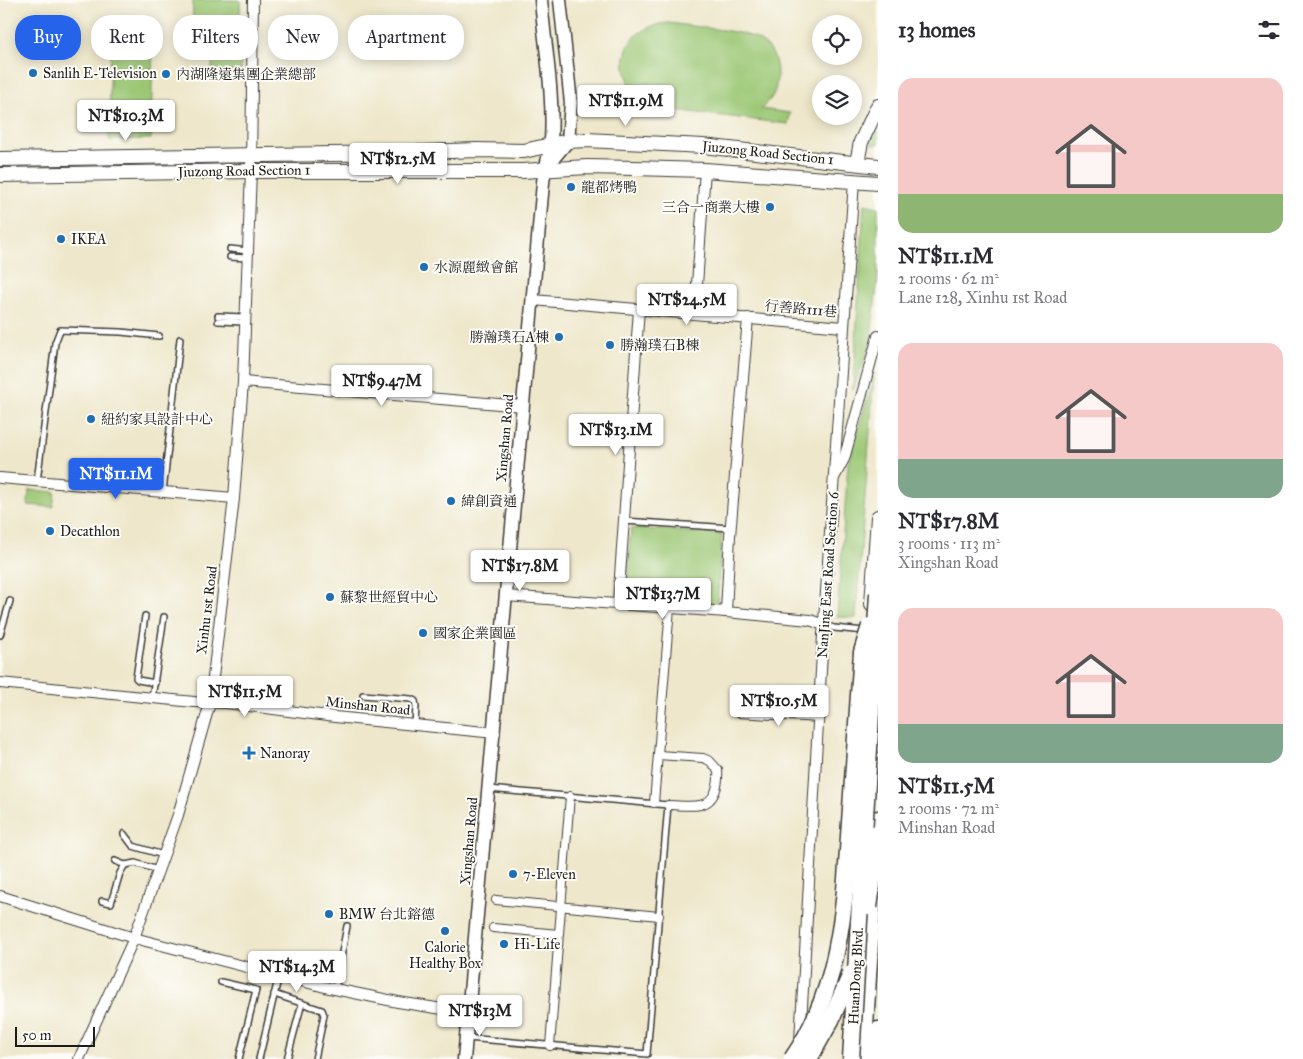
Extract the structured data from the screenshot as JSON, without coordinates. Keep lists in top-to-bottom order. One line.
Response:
{"streets":{"highway":["HuanDong Blvd."],"main road":["Jiuzong Road Section 1"],"street":["行善路111巷","Xingshan Road","NanJing East Road Section 6","Xinhu 1st Road","Minshan Road"]},"crossings":[["Jiuzong Road Section 1","Xingshan Road"],["Jiuzong Road Section 1","NanJing East Road Section 6"],["Jiuzong Road Section 1","Xinhu 1st Road"],["行善路111巷","Xingshan Road"],["行善路111巷","NanJing East Road Section 6"],["Xingshan Road","Minshan Road"],["Xinhu 1st Road","Minshan Road"]],"places":{"other":["Sanlih E-Television","內湖隆遠集團企業總部","龍都烤鴨","三合一商業大樓","IKEA","水源麗緻會館","勝瀚璞石A棟","勝瀚璞石B棟","紐約家具設計中心","緯創資通","Decathlon","蘇黎世經貿中心","國家企業園區","7-Eleven","BMW 台北鎔德","Calorie Healthy Box","Hi-Life"],"health":["Nanoray"]},"scale_bar":"50 m","page":{"heading":"13 homes","chip":["Buy","Rent","Filters","New","Apartment"],"list":[{"name":"NT$11.1M","note":"2 rooms · 62 m² · Lane 128, Xinhu 1st Road"},{"name":"NT$17.8M","note":"3 rooms · 113 m² · Xingshan Road"},{"name":"NT$11.5M","note":"2 rooms · 72 m² · Minshan Road"}],"price":["NT$11.9M","NT$10.3M","NT$12.5M","NT$24.5M","NT$9.47M","NT$13.1M","NT$11.1M","NT$17.8M","NT$13.7M","NT$11.5M","NT$10.5M","NT$14.3M","NT$13M"],"scale":"50 m"}}
